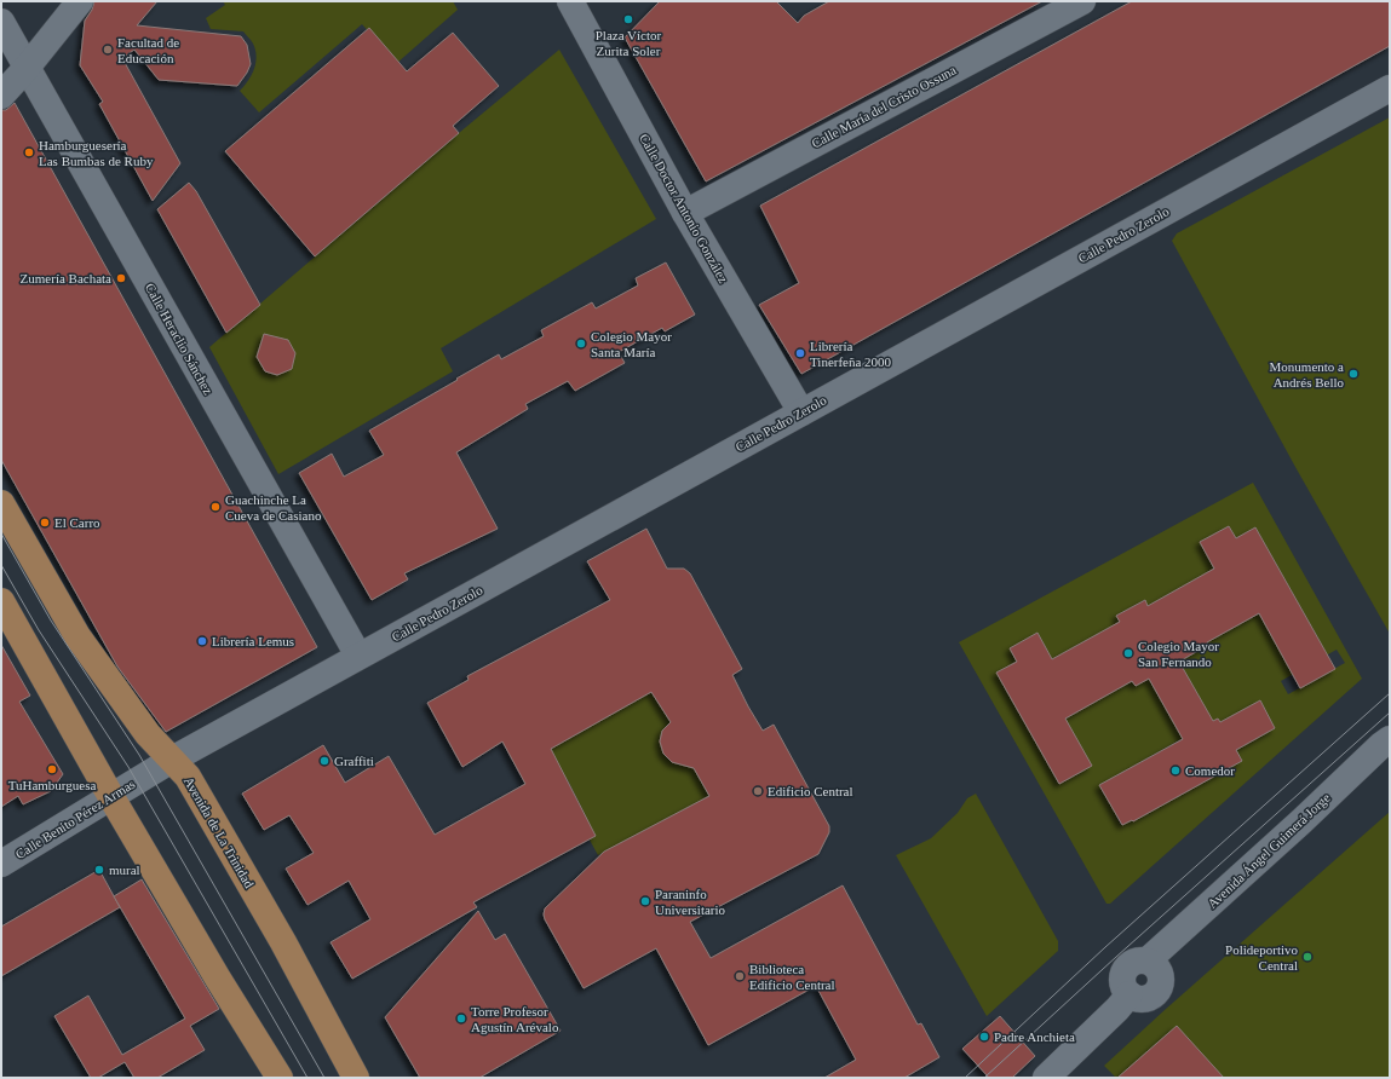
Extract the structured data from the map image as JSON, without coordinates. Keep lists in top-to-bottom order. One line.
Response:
{"streets":{"main road":["Avenida de La Trinidad"],"street":["Calle María del Cristo Ossuna","Calle Doctor Antonio González","Calle Pedro Zerolo","Calle Heraclio Sánchez","Calle Benito Pérez Armas","Avenida Ángel Guimerá Jorge"]},"crossings":[["Calle María del Cristo Ossuna","Calle Doctor Antonio González"],["Calle Doctor Antonio González","Calle Pedro Zerolo"],["Calle Pedro Zerolo","Calle Heraclio Sánchez"],["Calle Pedro Zerolo","Calle Benito Pérez Armas"],["Calle Pedro Zerolo","Avenida de La Trinidad"],["Calle Benito Pérez Armas","Avenida de La Trinidad"]],"places":["Plaza Víctor Zurita Soler","Facultad de Educación","Hamburguesería Las Bumbas de Ruby","Zumería Bachata","Colegio Mayor Santa María","Librería Tinerfeña 2000","Monumento a Andrés Bello","Guachinche La Cueva de Casiano","El Carro","Librería Lemus","Colegio Mayor San Fernando","Graffiti","TuHamburguesa","Comedor","Edificio Central","mural","Paraninfo Universitario","Polideportivo Central","Biblioteca Edificio Central","Torre Profesor Agustín Arévalo","Padre Anchieta"]}
